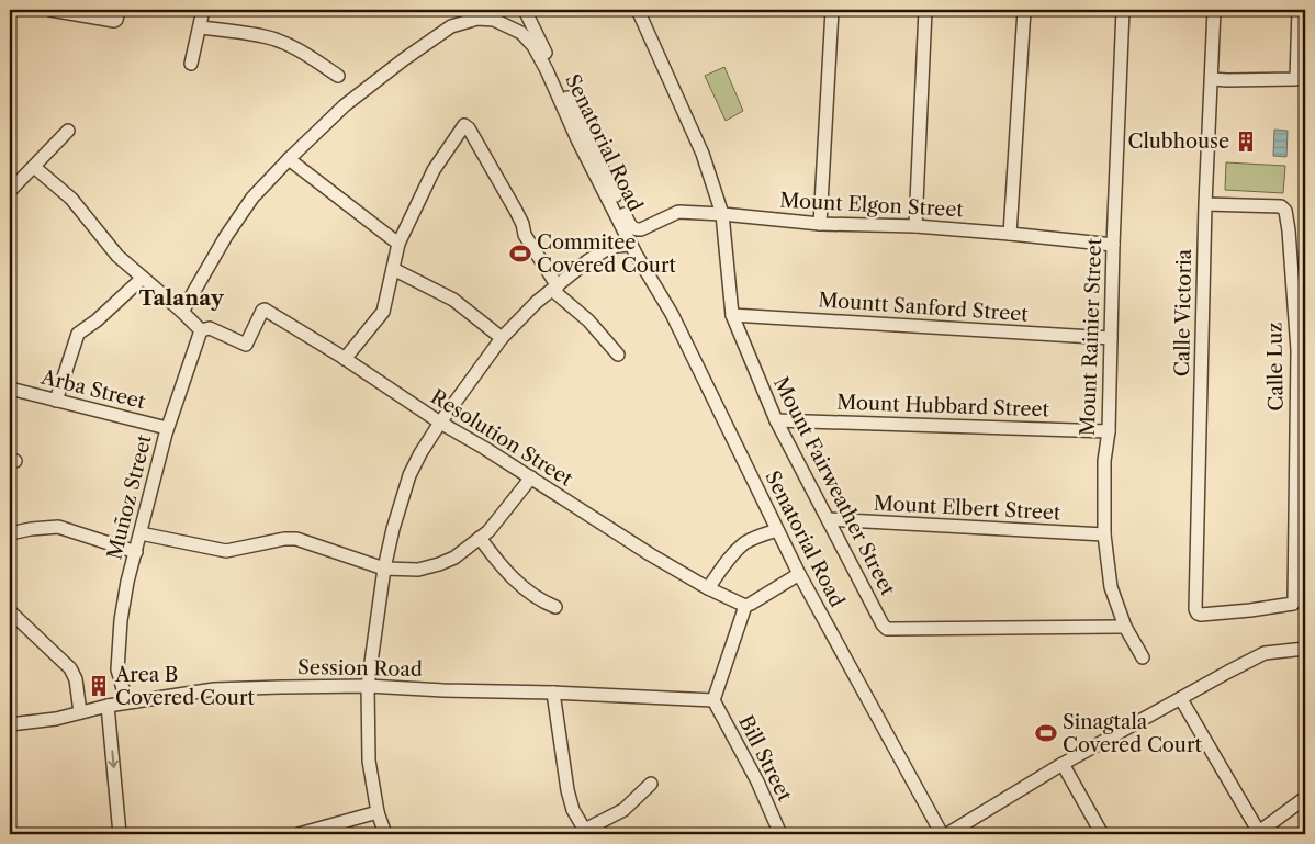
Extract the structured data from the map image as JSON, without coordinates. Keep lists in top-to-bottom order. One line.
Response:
{"streets":{"street":["Senatorial Road","Mount Elgon Street","Mountt Sanford Street","Calle Victoria","Mount Rainier Street","Calle Luz","Arba Street","Mount Hubbard Street","Resolution Street","Mount Fairweather Street","Muñoz Street","Mount Elbert Street","Session Road","Bill Street"]},"crossings":[["Mount Elgon Street","Mount Rainier Street"],["Mount Elgon Street","Mount Fairweather Street"],["Mountt Sanford Street","Mount Rainier Street"],["Mountt Sanford Street","Mount Fairweather Street"],["Calle Victoria","Calle Luz"],["Mount Rainier Street","Mount Hubbard Street"],["Mount Rainier Street","Mount Fairweather Street"],["Mount Rainier Street","Mount Elbert Street"],["Arba Street","Muñoz Street"],["Mount Hubbard Street","Mount Fairweather Street"],["Resolution Street","Muñoz Street"],["Mount Fairweather Street","Mount Elbert Street"],["Muñoz Street","Session Road"],["Session Road","Bill Street"]],"districts":["Talanay"],"places":{"building":["Clubhouse","Area B Covered Court"],"sports":["Commitee Covered Court","Sinagtala Covered Court"]}}
